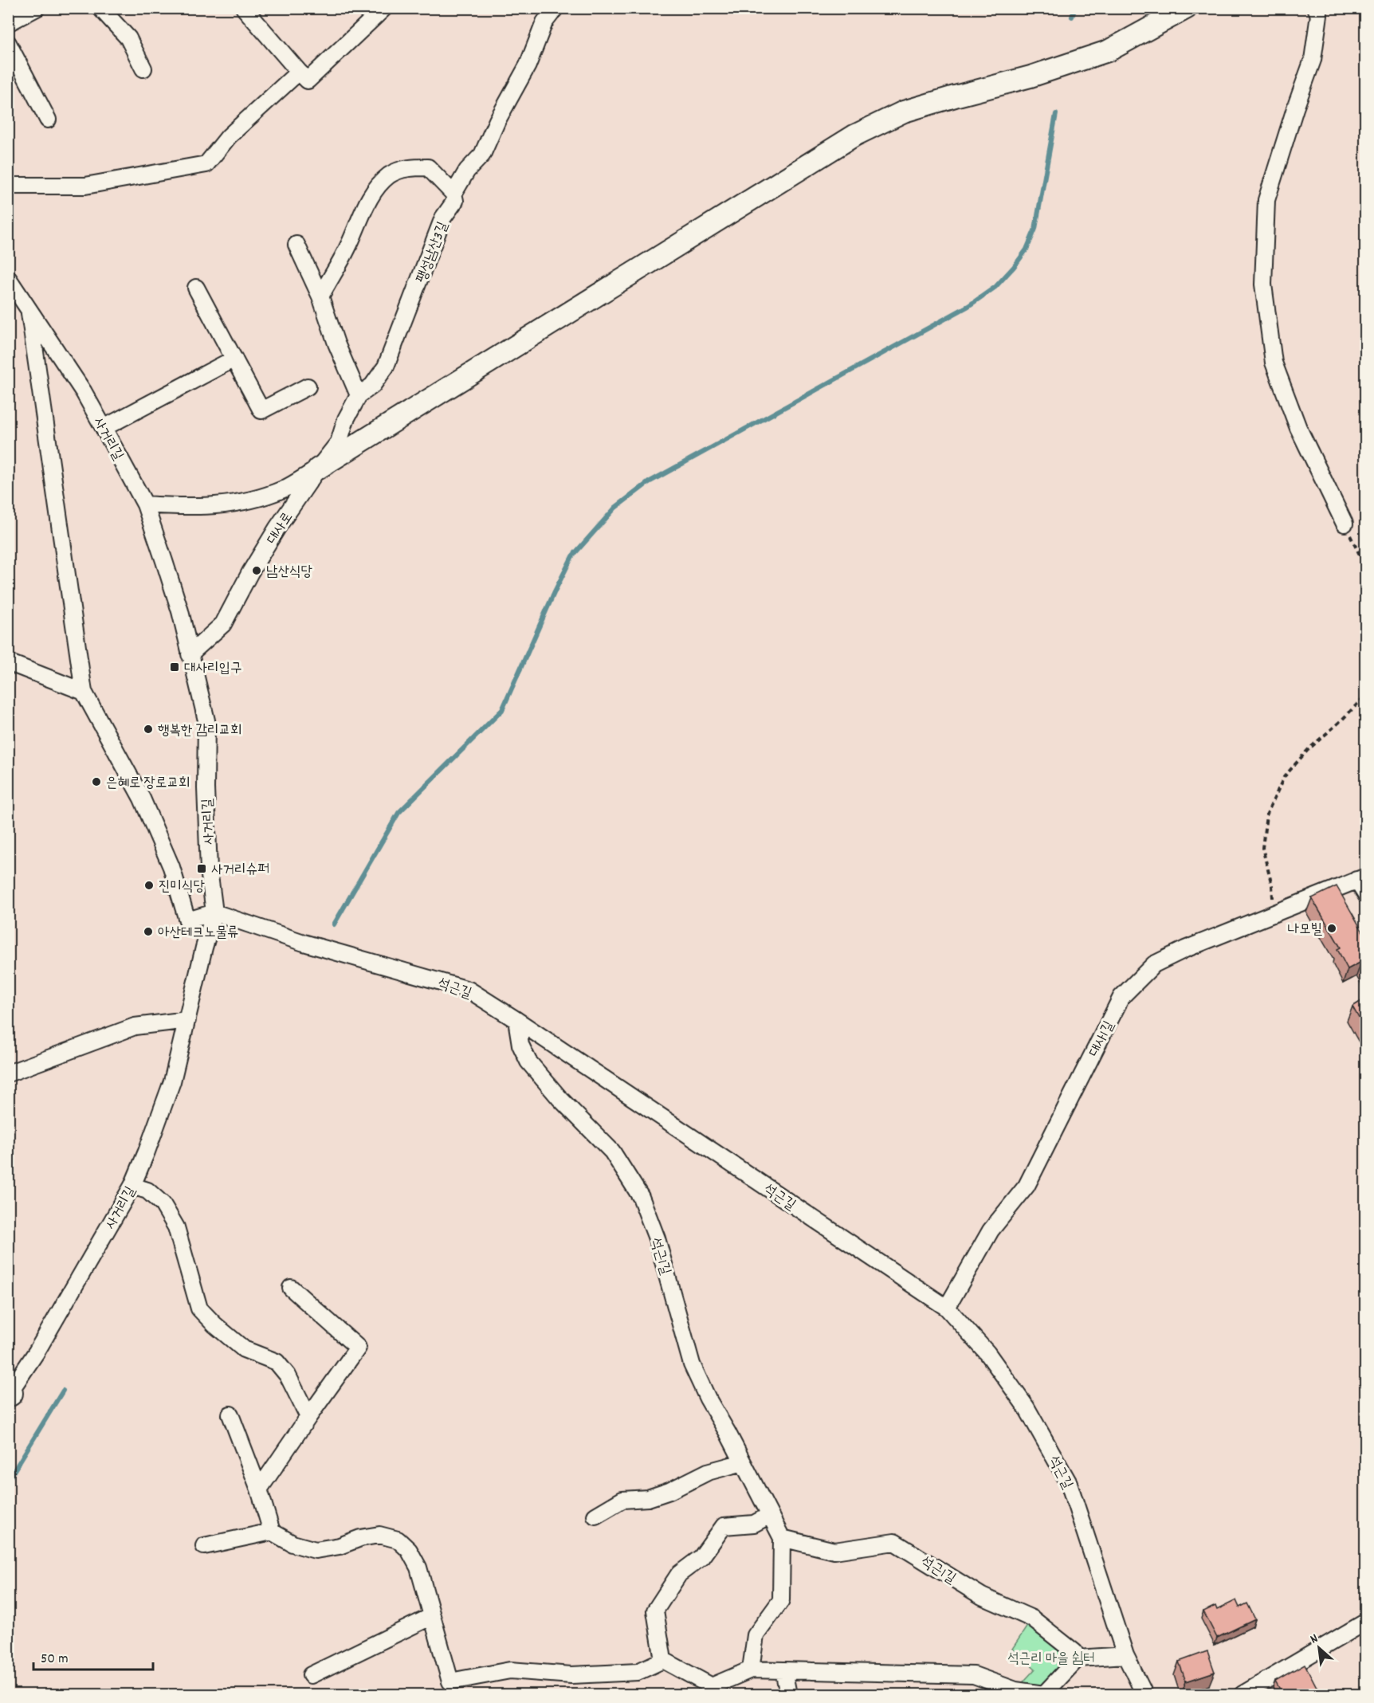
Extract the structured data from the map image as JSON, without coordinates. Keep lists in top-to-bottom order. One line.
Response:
{"streets":{"street":["팽성남산3길","사거리길","대사로","석근길","대사1길","석근1길"]},"crossings":[["팽성남산3길","대사로"],["사거리길","대사로"],["사거리길","석근길"],["석근길","대사1길"],["석근길","석근1길"]],"parks":["석근리 마을 쉼터"],"places":{"other":["남산식당","행복한 감리교회","은혜로 장로교회","진미식당","나모빌","아산테크노물류"],"transit":["대사리입구","사거리슈퍼"]},"scale_bar":"50 m","north":"top left"}
